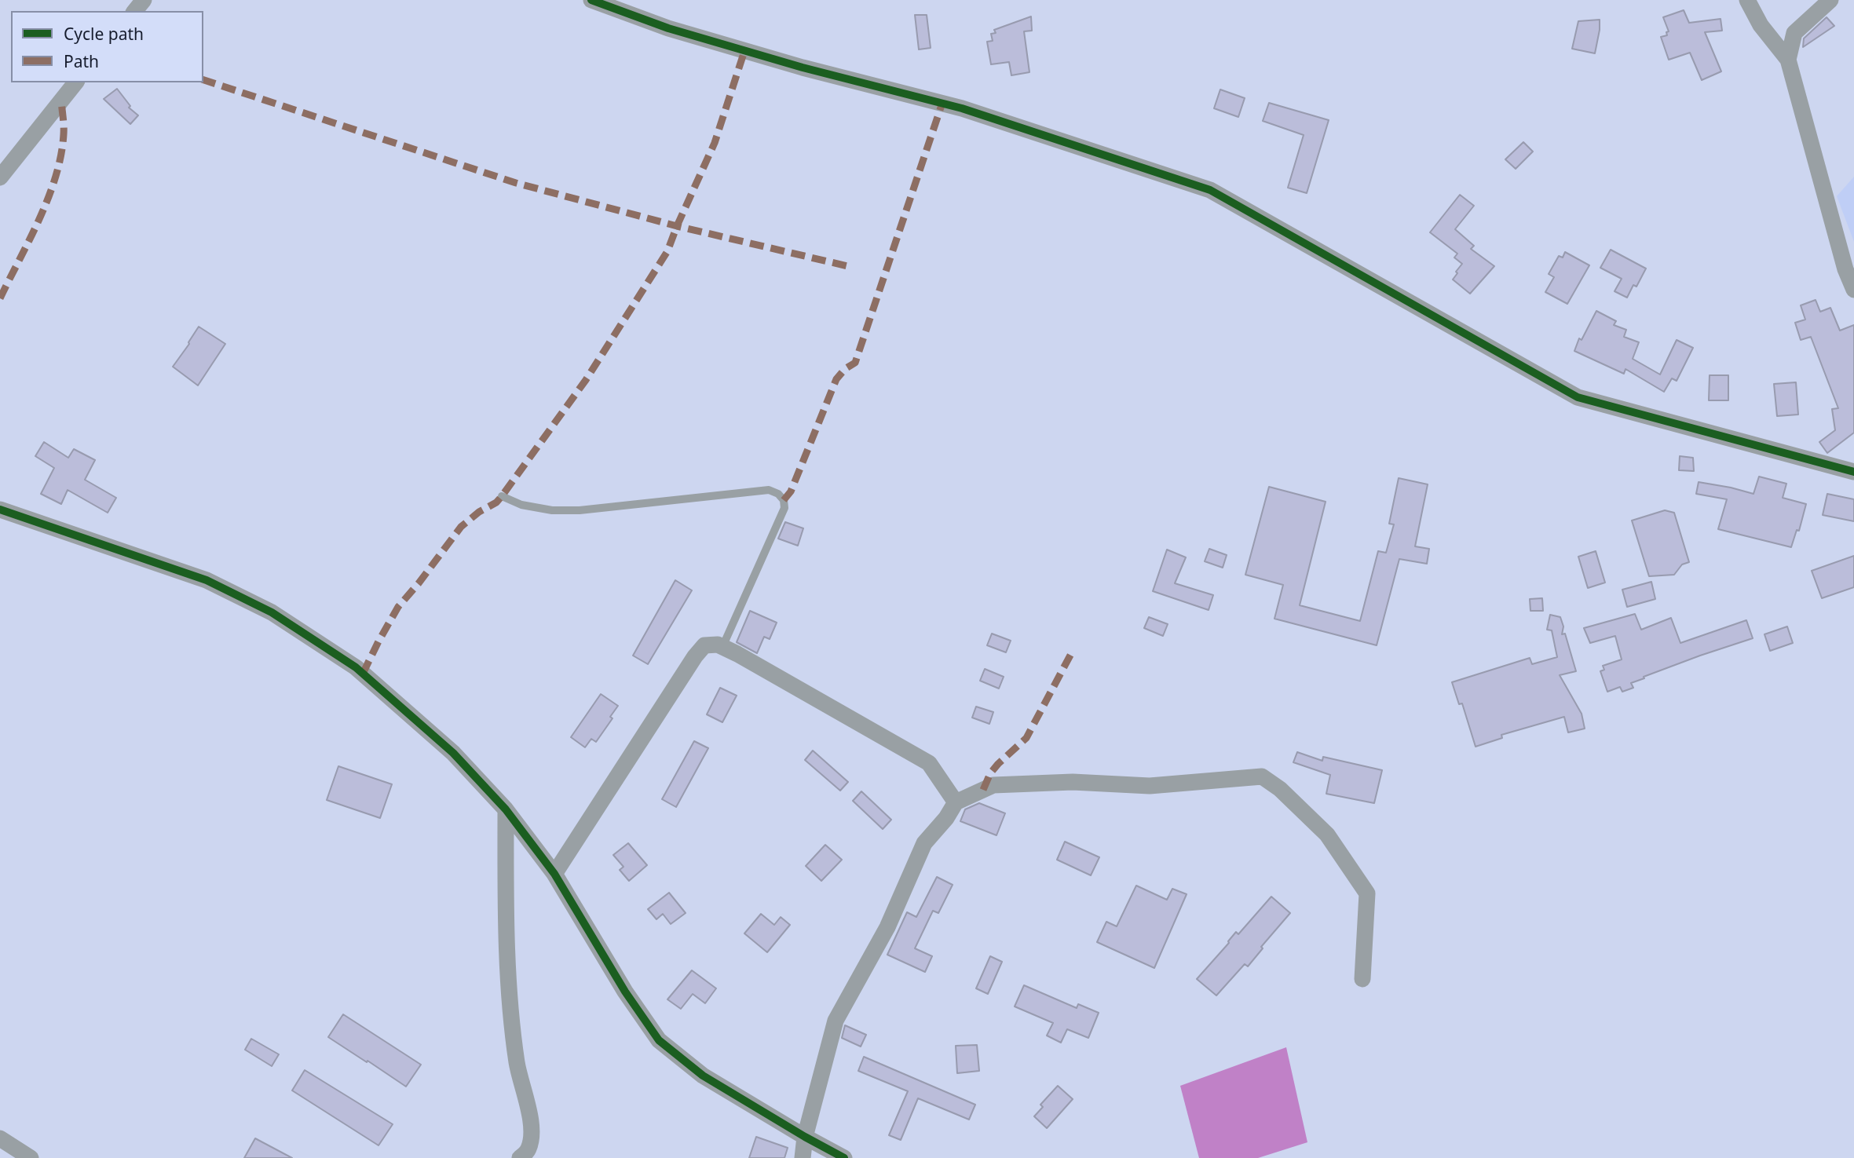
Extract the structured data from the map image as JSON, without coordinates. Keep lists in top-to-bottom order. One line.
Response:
{"legend":["Cycle path","Path"]}
